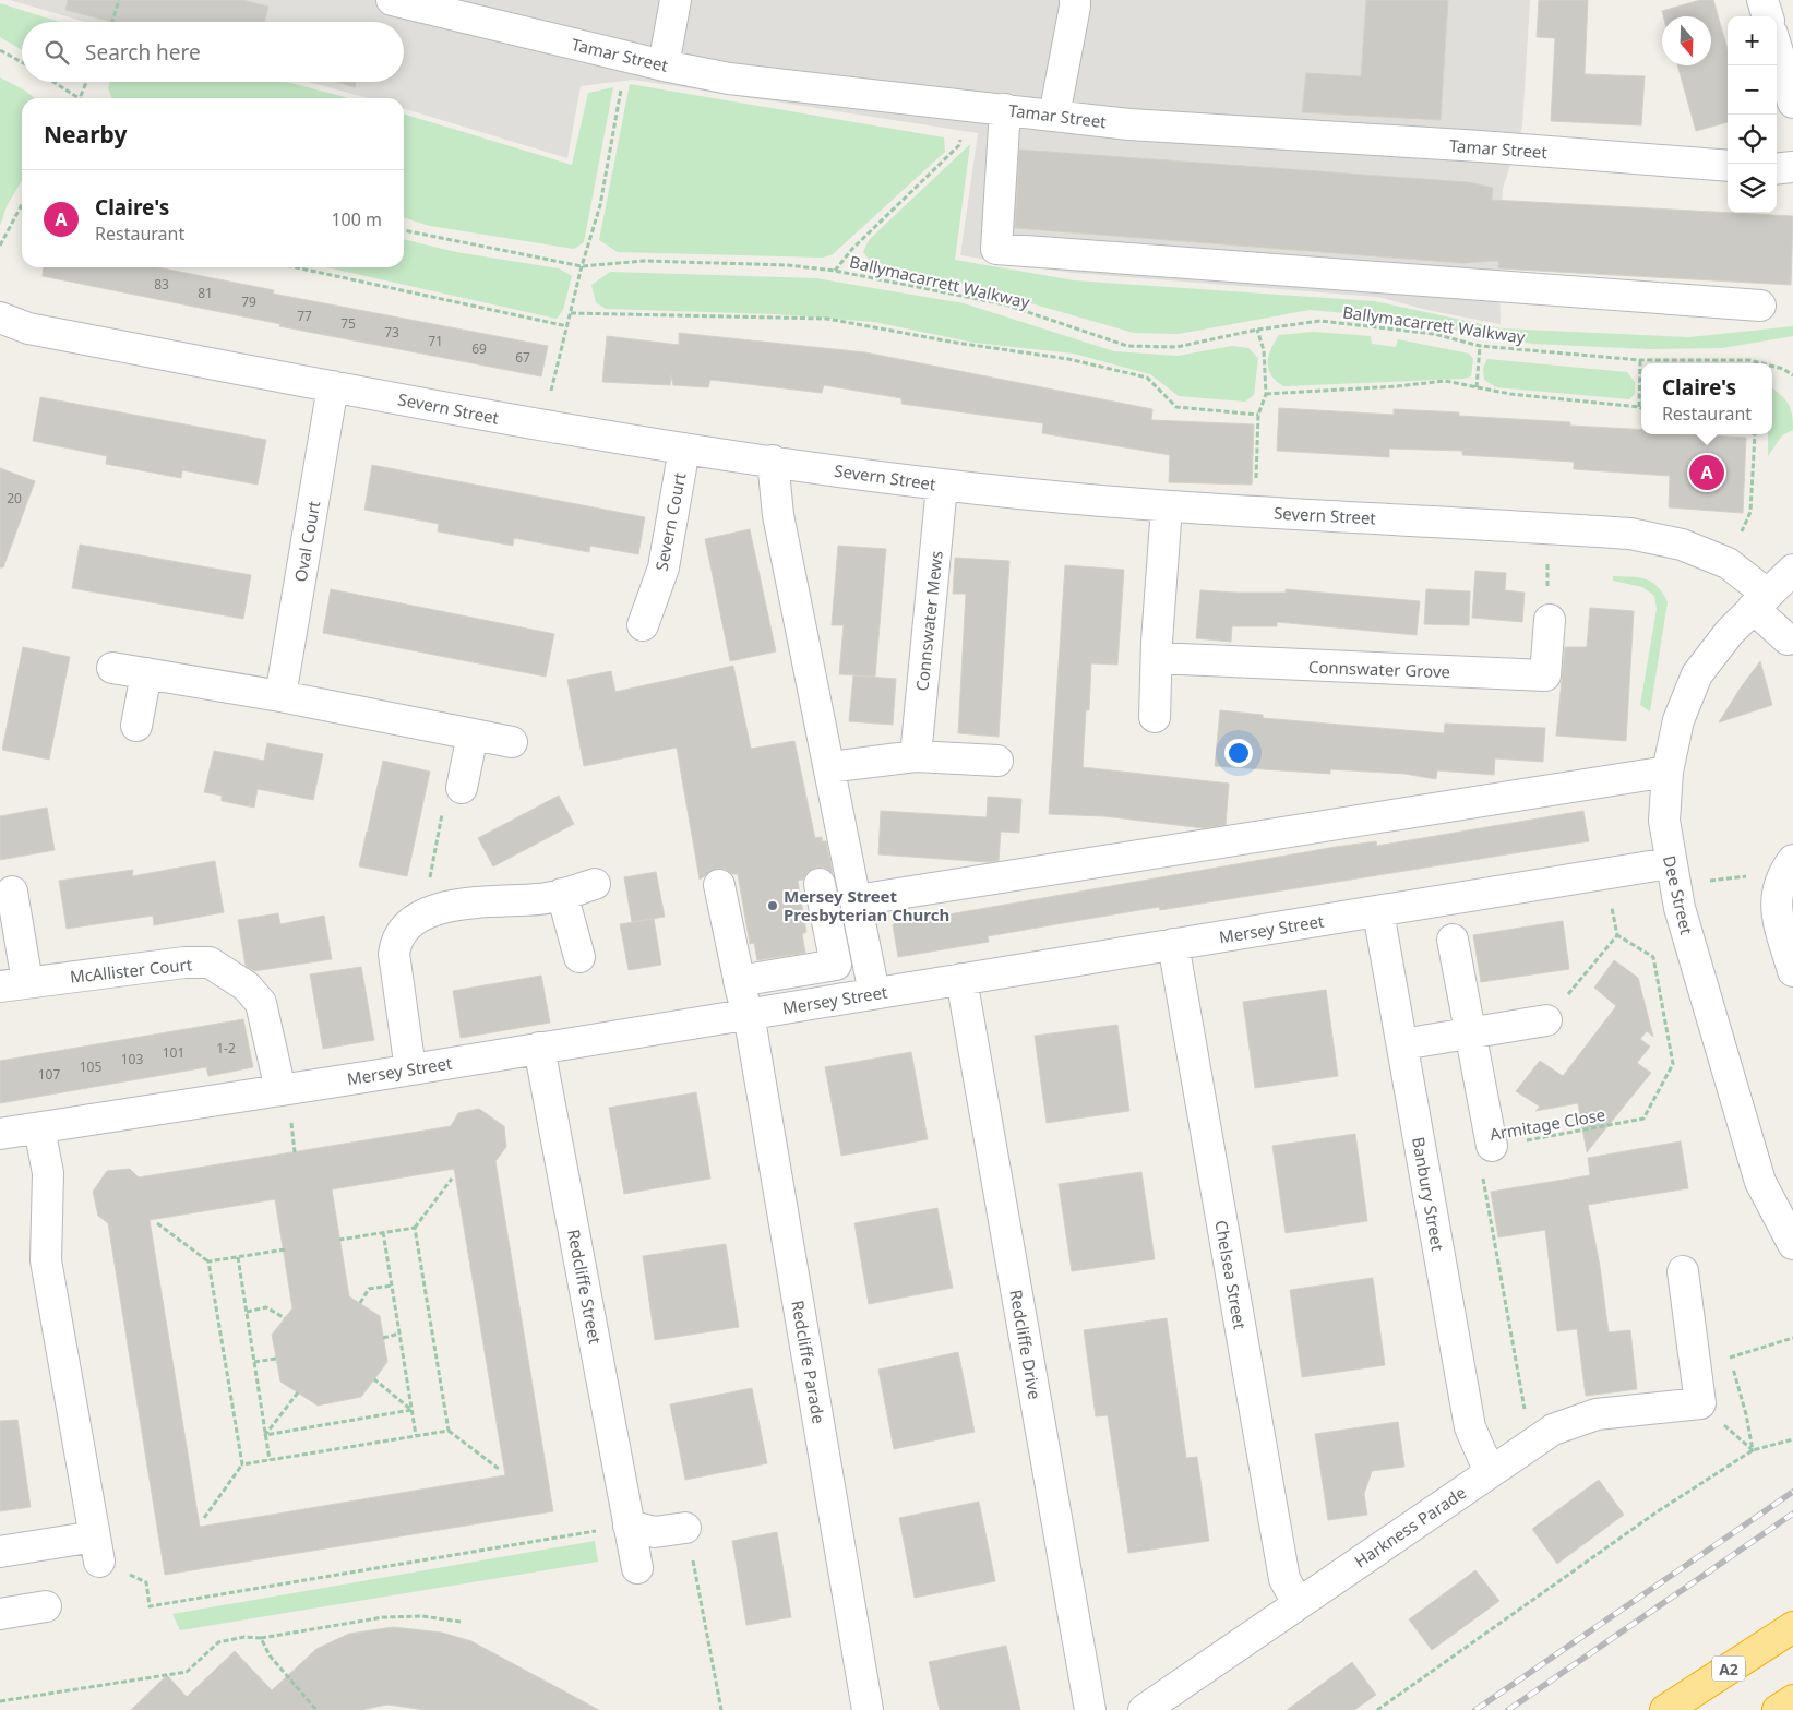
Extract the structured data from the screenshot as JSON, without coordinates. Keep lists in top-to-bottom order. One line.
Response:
{"streets":{"highway":["A2"],"street":["Tamar Street","Severn Street","Severn Court","Oval Court","Connswater Mews","Connswater Grove","Dee Street","Mersey Street","McAllister Court","Banbury Street","Chelsea Street","Redcliffe Street","Redcliffe Drive","Redcliffe Parade","Harkness Parade"],"path":["Ballymacarrett Walkway","Armitage Close"]},"crossings":[["Severn Street","Severn Court"],["Severn Street","Oval Court"],["Severn Street","Connswater Mews"],["Severn Street","Dee Street"],["Dee Street","Mersey Street"],["Mersey Street","McAllister Court"],["Mersey Street","Banbury Street"],["Mersey Street","Chelsea Street"],["Mersey Street","Redcliffe Street"],["Mersey Street","Redcliffe Drive"],["Mersey Street","Redcliffe Parade"],["Armitage Close","Harkness Parade"],["Banbury Street","Harkness Parade"],["Chelsea Street","Harkness Parade"]],"places":["Mersey Street Presbyterian Church"],"house_numbers":["83","81","79","77","75","73","71","69","67","20","1-2","101","103","105","107"],"north":"bottom","page":{"map_buttons":["+","−"],"search":"Search here","heading":"Nearby","list":[{"mark":"A","name":"Claire's","note":"Restaurant","value":"100 m"}],"popup":["Claire's","Restaurant"],"pins":"A"}}
